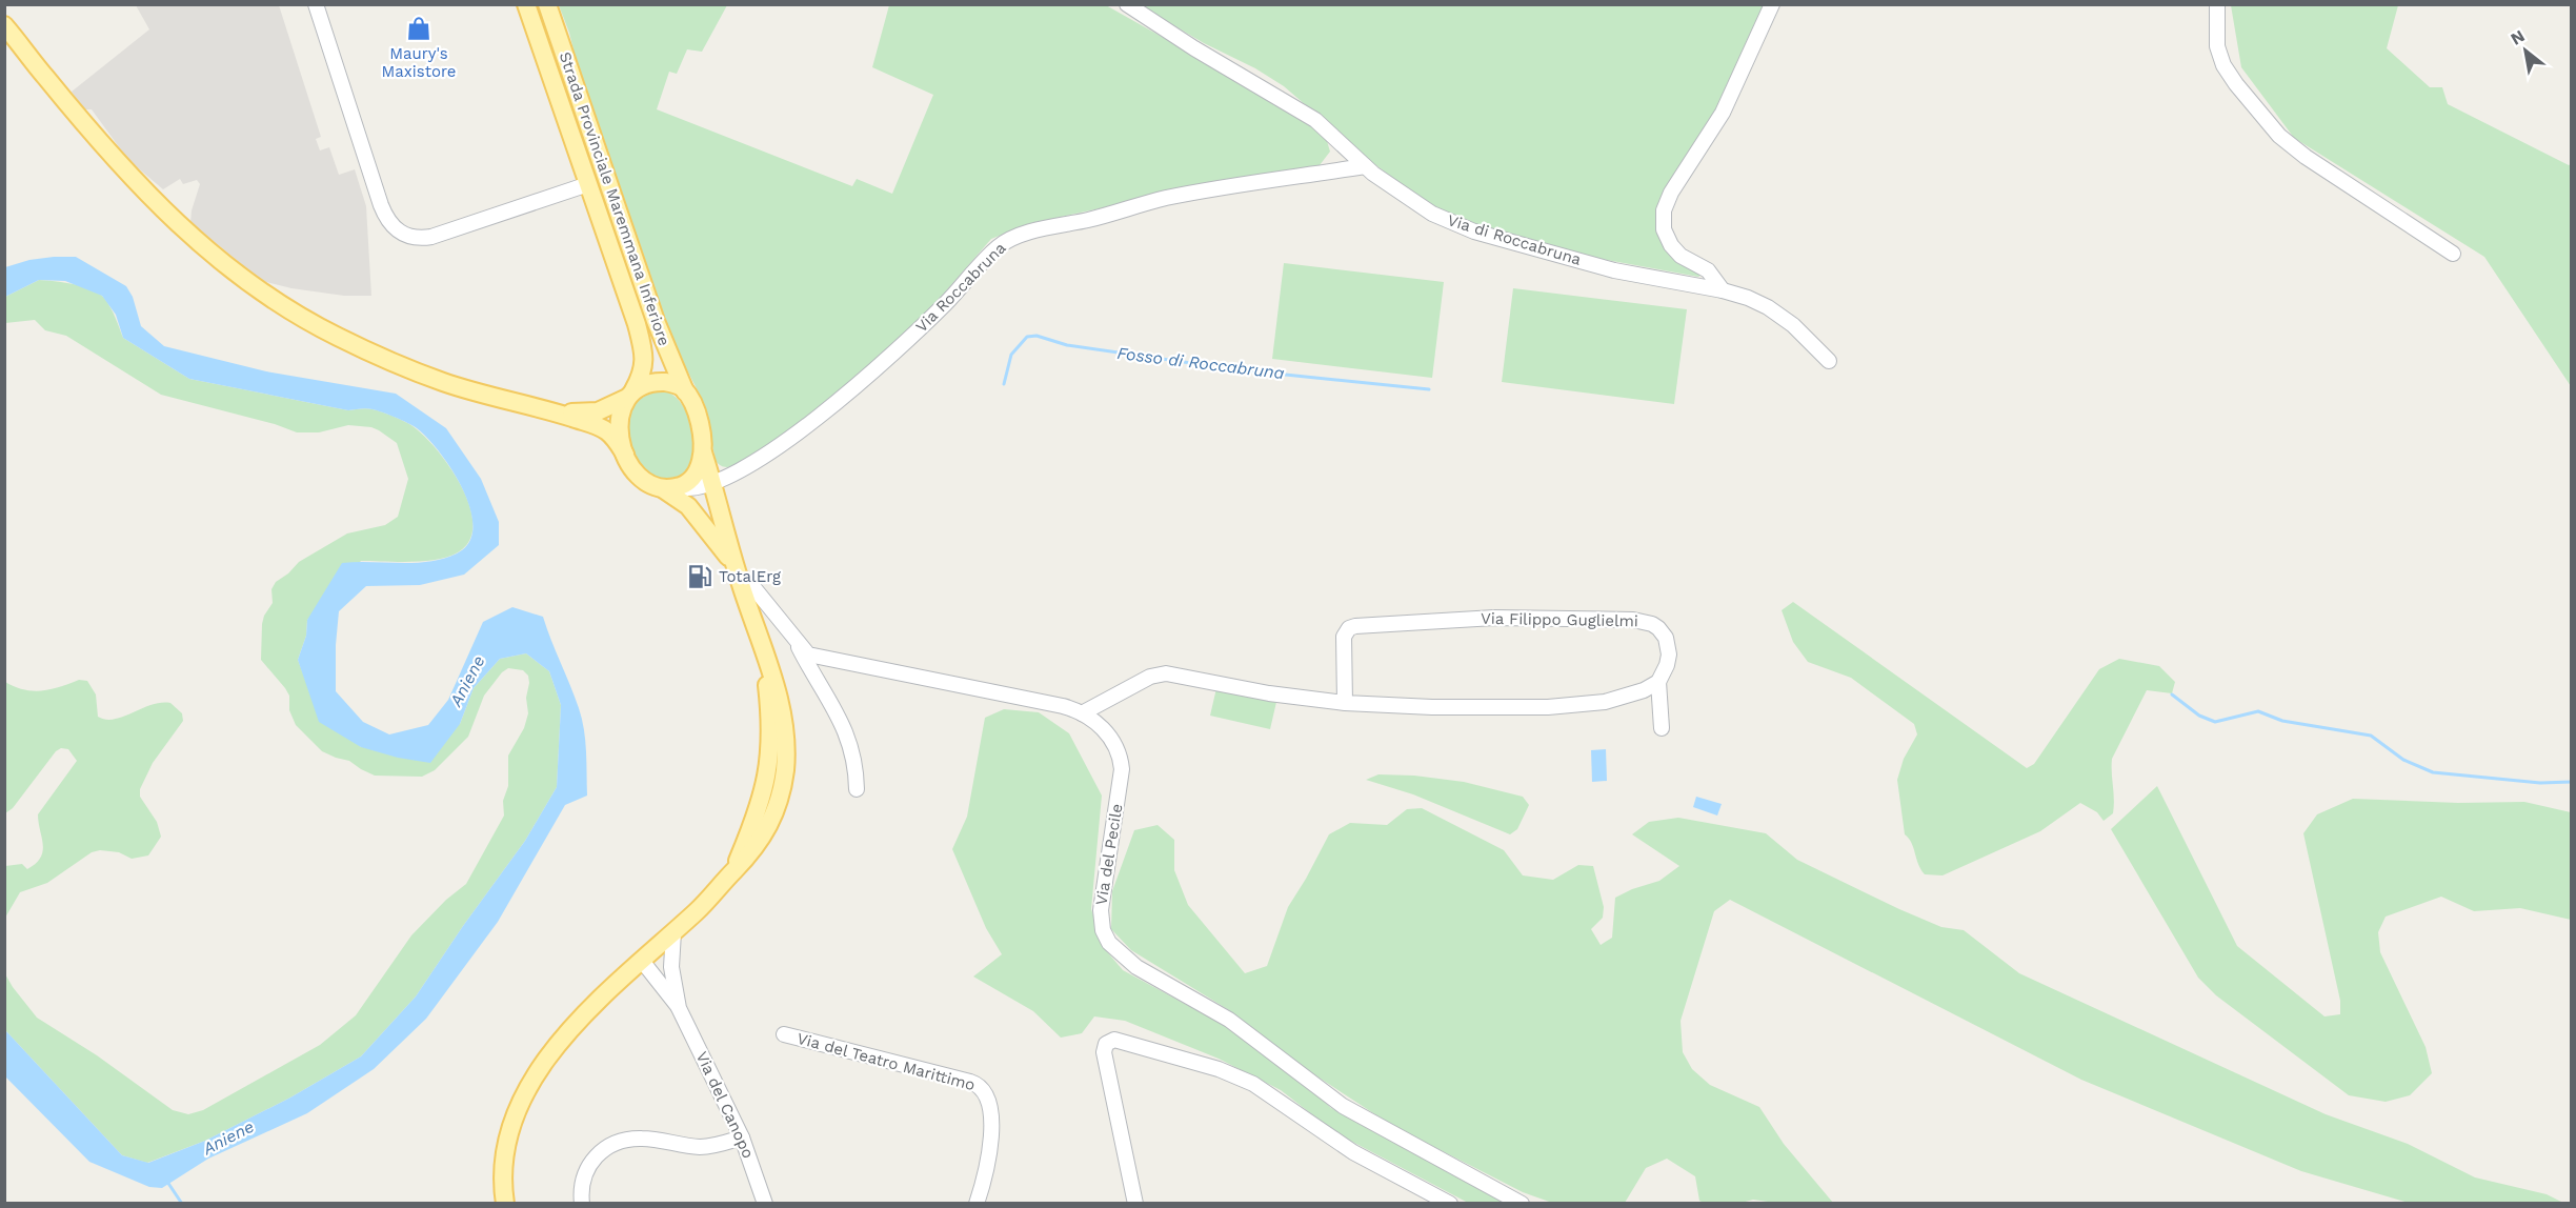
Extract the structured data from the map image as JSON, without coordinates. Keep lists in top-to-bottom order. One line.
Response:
{"streets":{"main road":["Strada Provinciale Maremmana Inferiore"],"street":["Via di Roccabruna","Via Roccabruna","Via Filippo Guglielmi","Via del Pecile","Via del Teatro Marittimo","Via del Canopo"]},"crossings":[["Via di Roccabruna","Via Roccabruna"]],"water":["Fosso di Roccabruna","Aniene"],"places":{"shop":["Maury's Maxistore"],"fuel station":["TotalErg"]},"north":"top left"}
